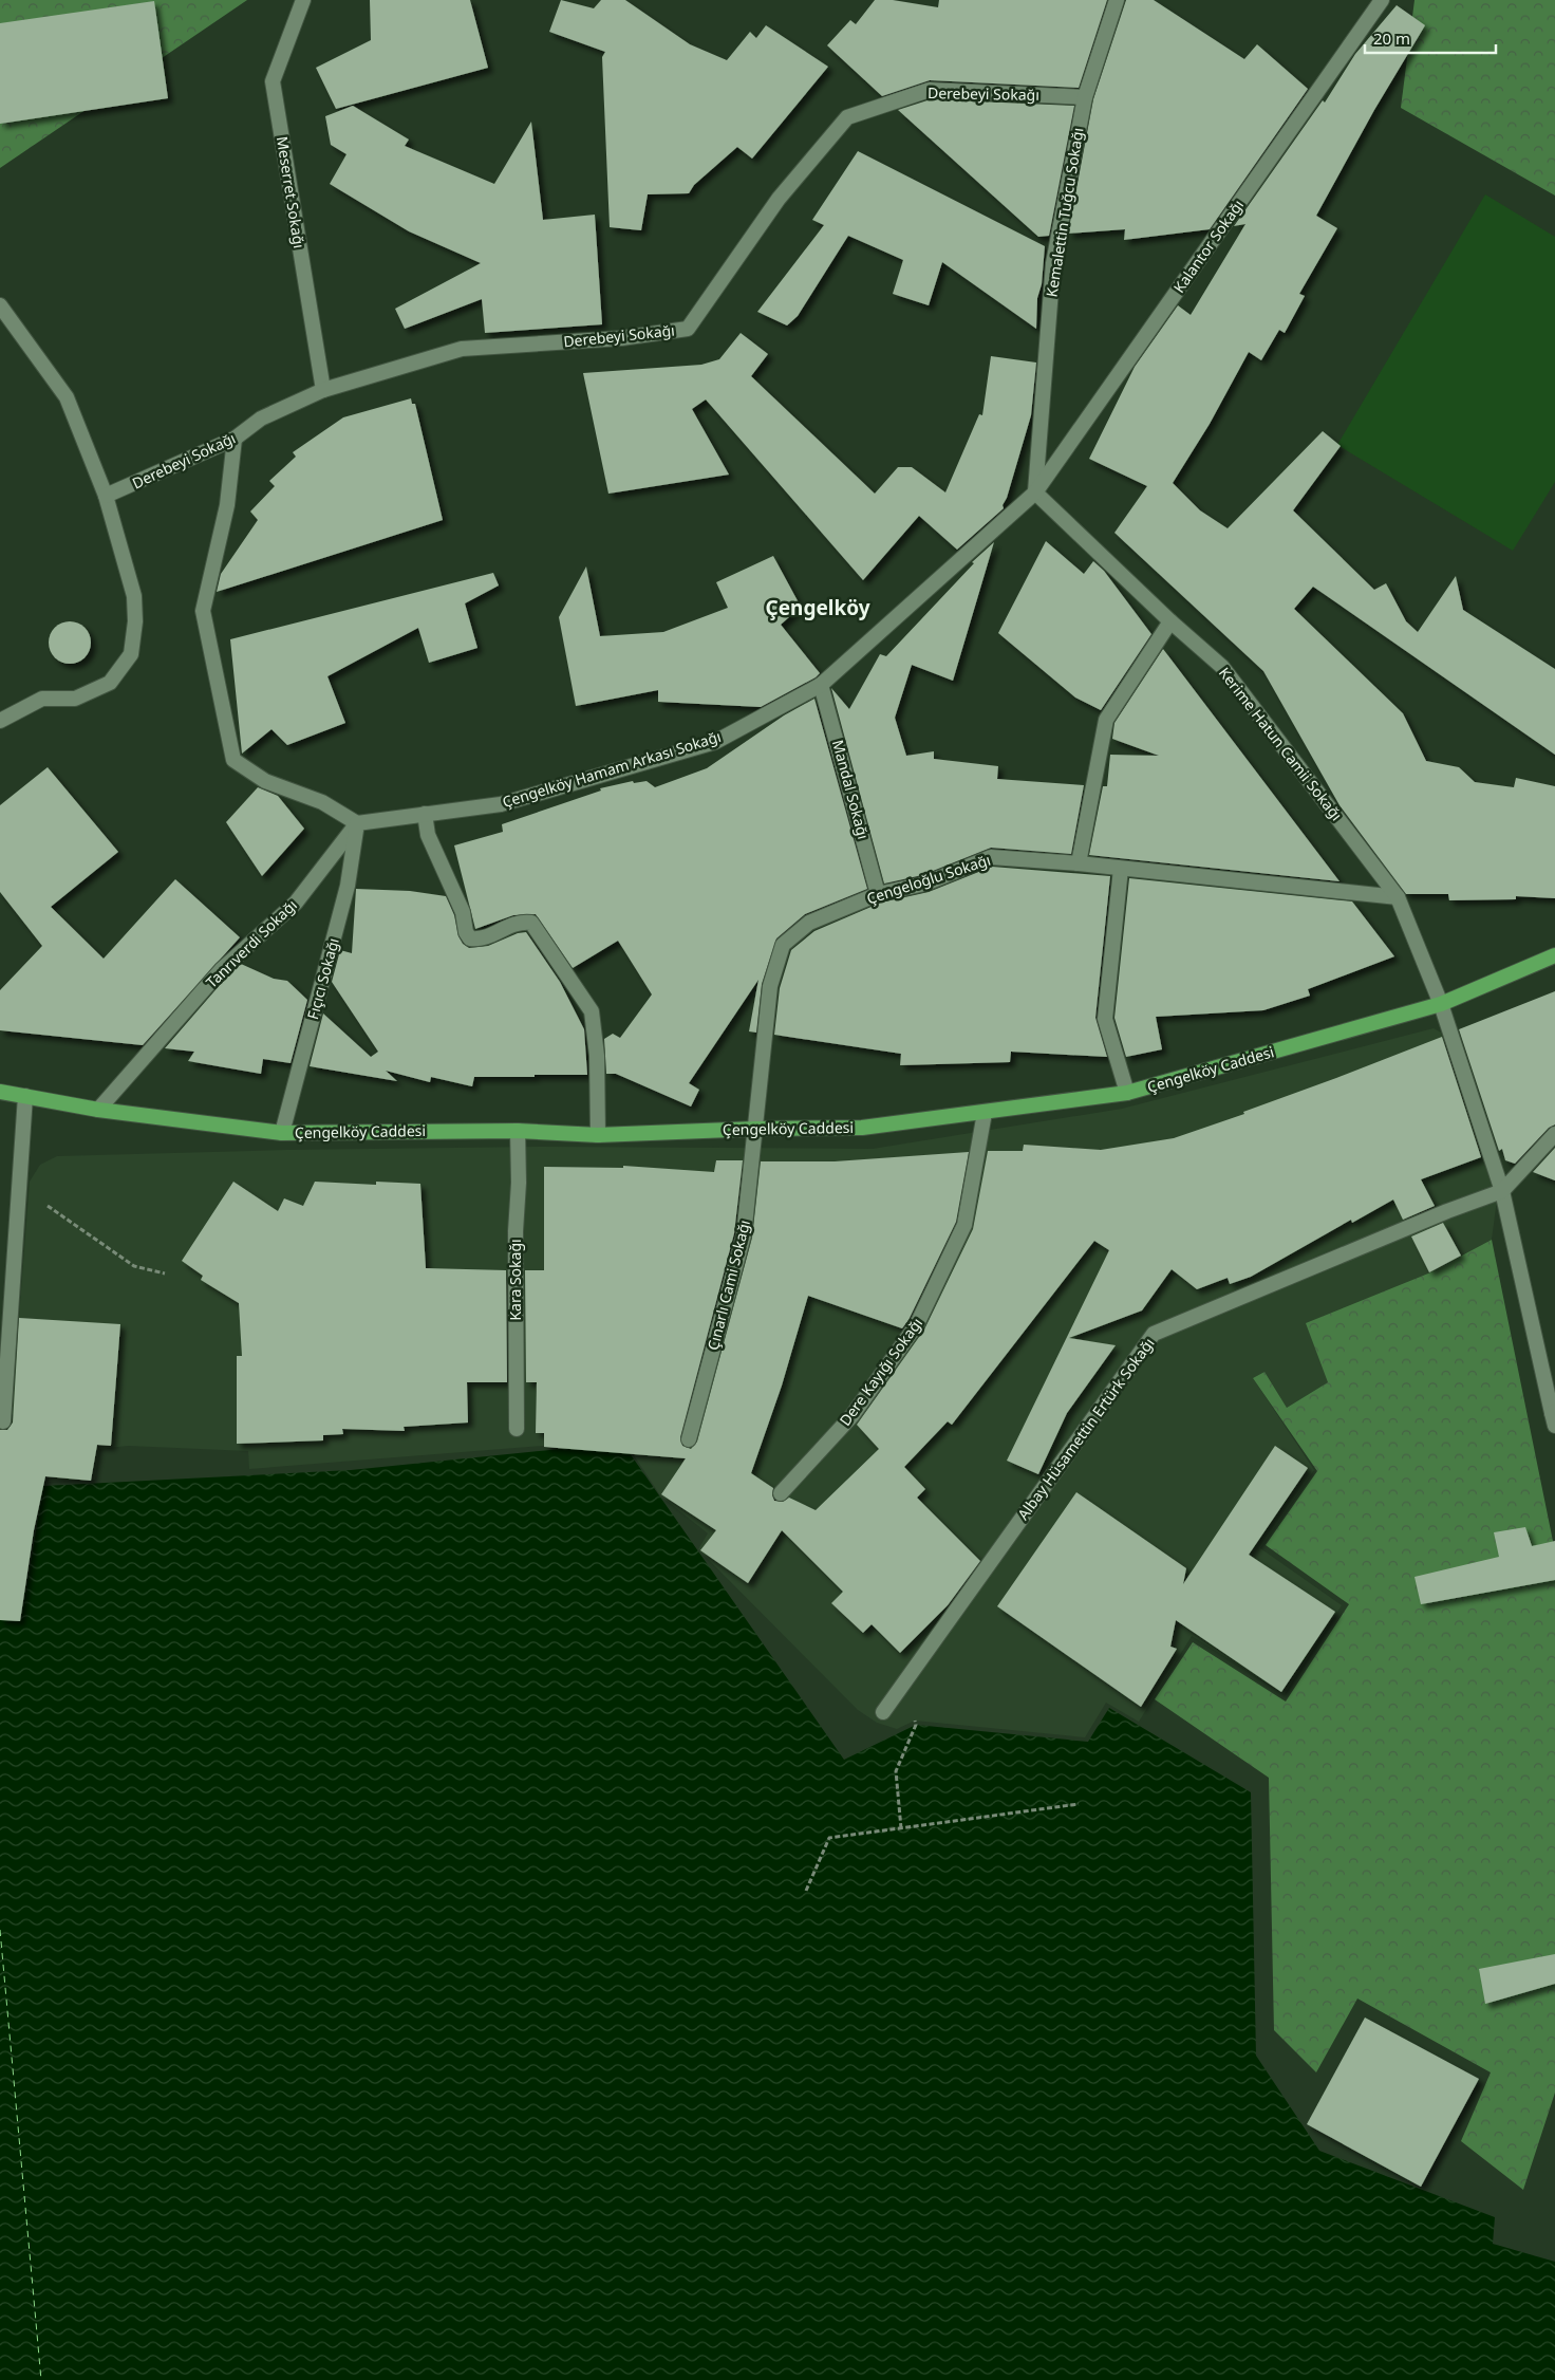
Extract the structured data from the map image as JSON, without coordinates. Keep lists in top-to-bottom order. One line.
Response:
{"streets":{"main road":["Çengelköy Caddesi"],"street":["Derebeyi Sokağı","Meserret Sokağı","Kemalettin Tuğcu Sokağı","Kalantor Sokağı","Kerime Hatun Camii Sokağı","Çengelköy Hamam Arkası Sokağı","Mandal Sokağı","Çengeloğlu Sokağı","Tanrıverdi Sokağı","Fıçıcı Sokağı","Kara Sokağı","Çınarlı Cami Sokağı","Dere Kayığı Sokağı","Albay Hüsamettin Ertürk Sokağı"]},"crossings":[["Derebeyi Sokağı","Meserret Sokağı"],["Derebeyi Sokağı","Kemalettin Tuğcu Sokağı"],["Kemalettin Tuğcu Sokağı","Kalantor Sokağı"],["Kemalettin Tuğcu Sokağı","Kerime Hatun Camii Sokağı"],["Kemalettin Tuğcu Sokağı","Çengelköy Hamam Arkası Sokağı"],["Kalantor Sokağı","Kerime Hatun Camii Sokağı"],["Kalantor Sokağı","Çengelköy Hamam Arkası Sokağı"],["Kerime Hatun Camii Sokağı","Çengelköy Hamam Arkası Sokağı"],["Kerime Hatun Camii Sokağı","Çengeloğlu Sokağı"],["Kerime Hatun Camii Sokağı","Çengelköy Caddesi"],["Kerime Hatun Camii Sokağı","Albay Hüsamettin Ertürk Sokağı"],["Çengelköy Hamam Arkası Sokağı","Mandal Sokağı"],["Çengelköy Hamam Arkası Sokağı","Tanrıverdi Sokağı"],["Çengelköy Hamam Arkası Sokağı","Fıçıcı Sokağı"],["Mandal Sokağı","Çengeloğlu Sokağı"],["Çengeloğlu Sokağı","Çengelköy Caddesi"],["Çengeloğlu Sokağı","Çınarlı Cami Sokağı"],["Tanrıverdi Sokağı","Fıçıcı Sokağı"],["Tanrıverdi Sokağı","Çengelköy Caddesi"],["Fıçıcı Sokağı","Çengelköy Caddesi"],["Çengelköy Caddesi","Kara Sokağı"],["Çengelköy Caddesi","Çınarlı Cami Sokağı"],["Çengelköy Caddesi","Dere Kayığı Sokağı"]],"districts":["Çengelköy"],"scale_bar":"20 m"}
